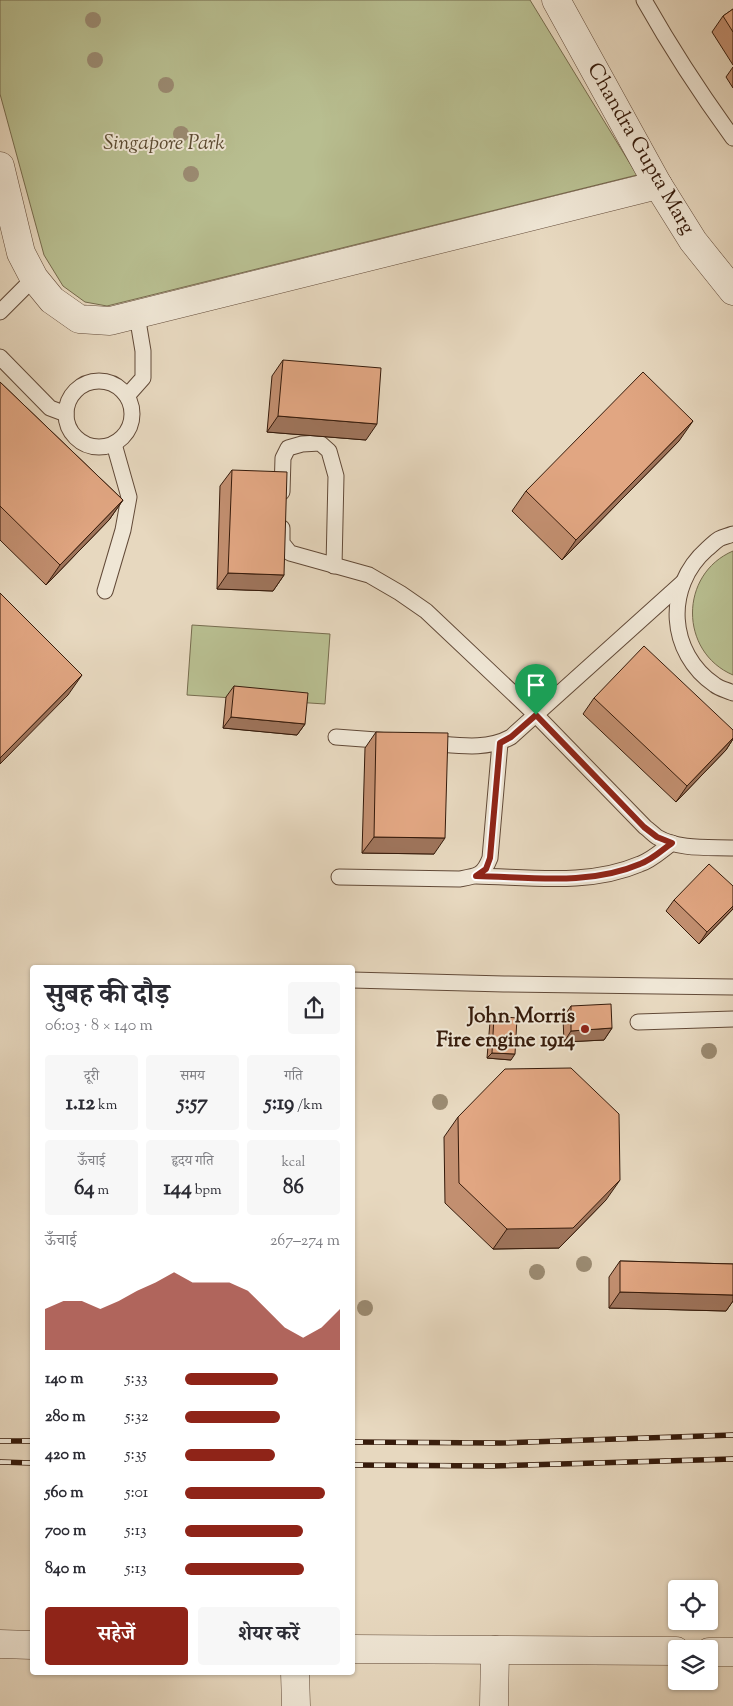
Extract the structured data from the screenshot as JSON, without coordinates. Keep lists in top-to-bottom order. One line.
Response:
{"streets":{"street":["Chandra Gupta Marg"]},"parks":["Singapore Park"],"places":["John Morris Fire engine 1914"],"page":{"heading":["सुबह की दौड़","06:03 · 8 × 140 m"],"stats":[["दूरी","1.12 km"],["समय","5:57"],["गति","5:19 /km"],["ऊँचाई","64 m"],["हृदय गति","144 bpm"],["kcal","86"]],"chart":["ऊँचाई","267–274 m"],"list":[{"name":"140 m","note":"5:33"},{"name":"280 m","note":"5:32"},{"name":"420 m","note":"5:35"},{"name":"560 m","note":"5:01"},{"name":"700 m","note":"5:13"},{"name":"840 m","note":"5:13"}],"buttons":["सहेजें","शेयर करें"]}}
